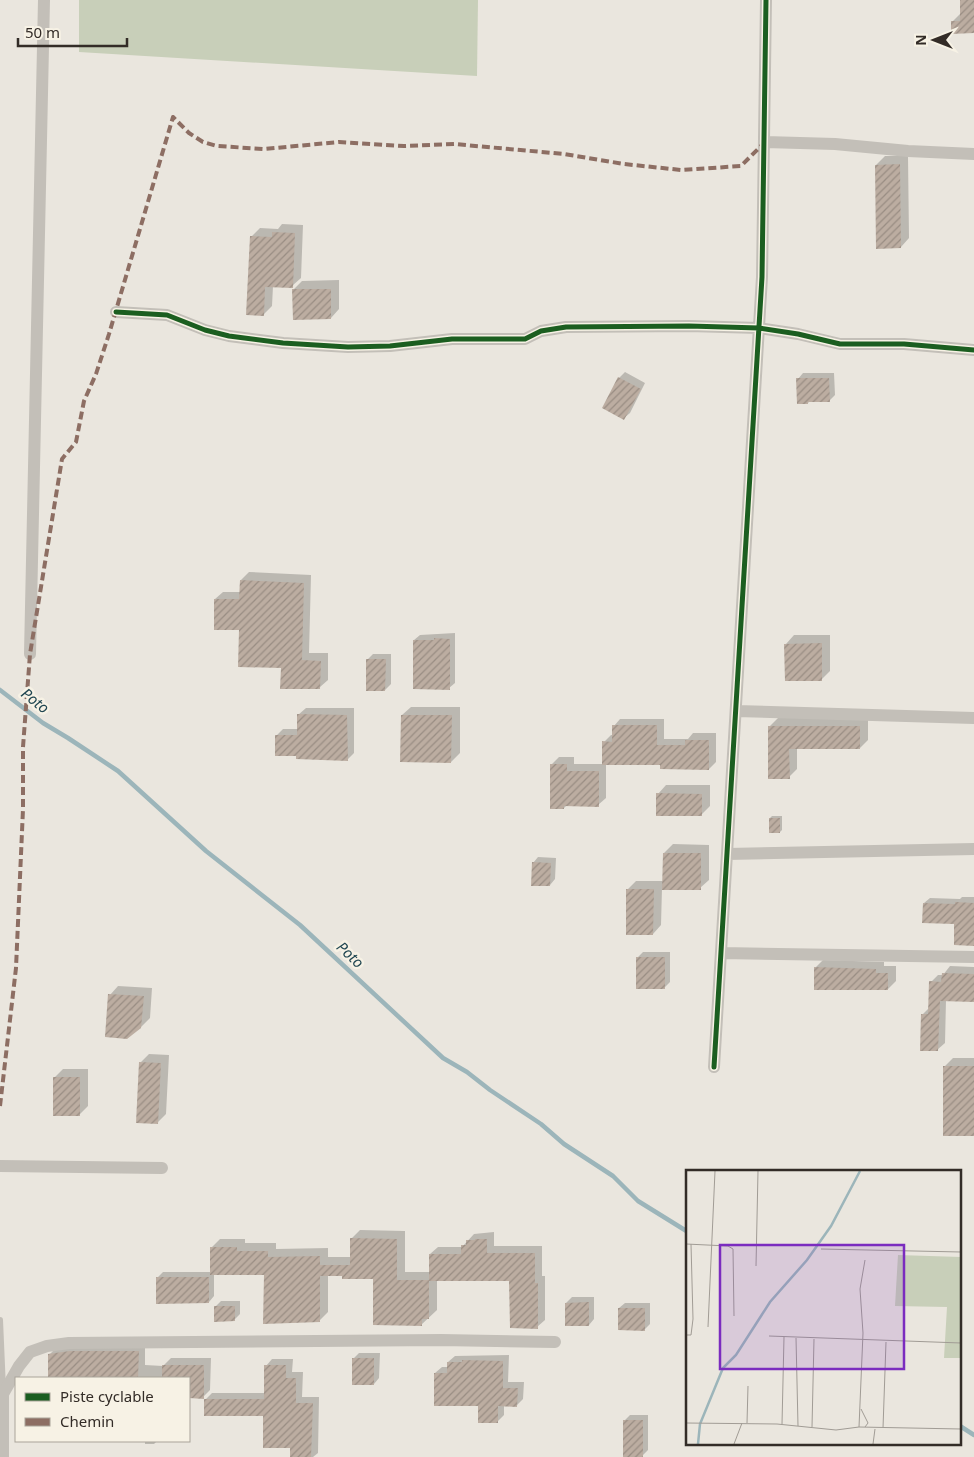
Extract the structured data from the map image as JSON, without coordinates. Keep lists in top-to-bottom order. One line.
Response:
{"water":["Poto"],"legend":["Piste cyclable","Chemin"],"scale_bar":"50 m","north":"left"}
